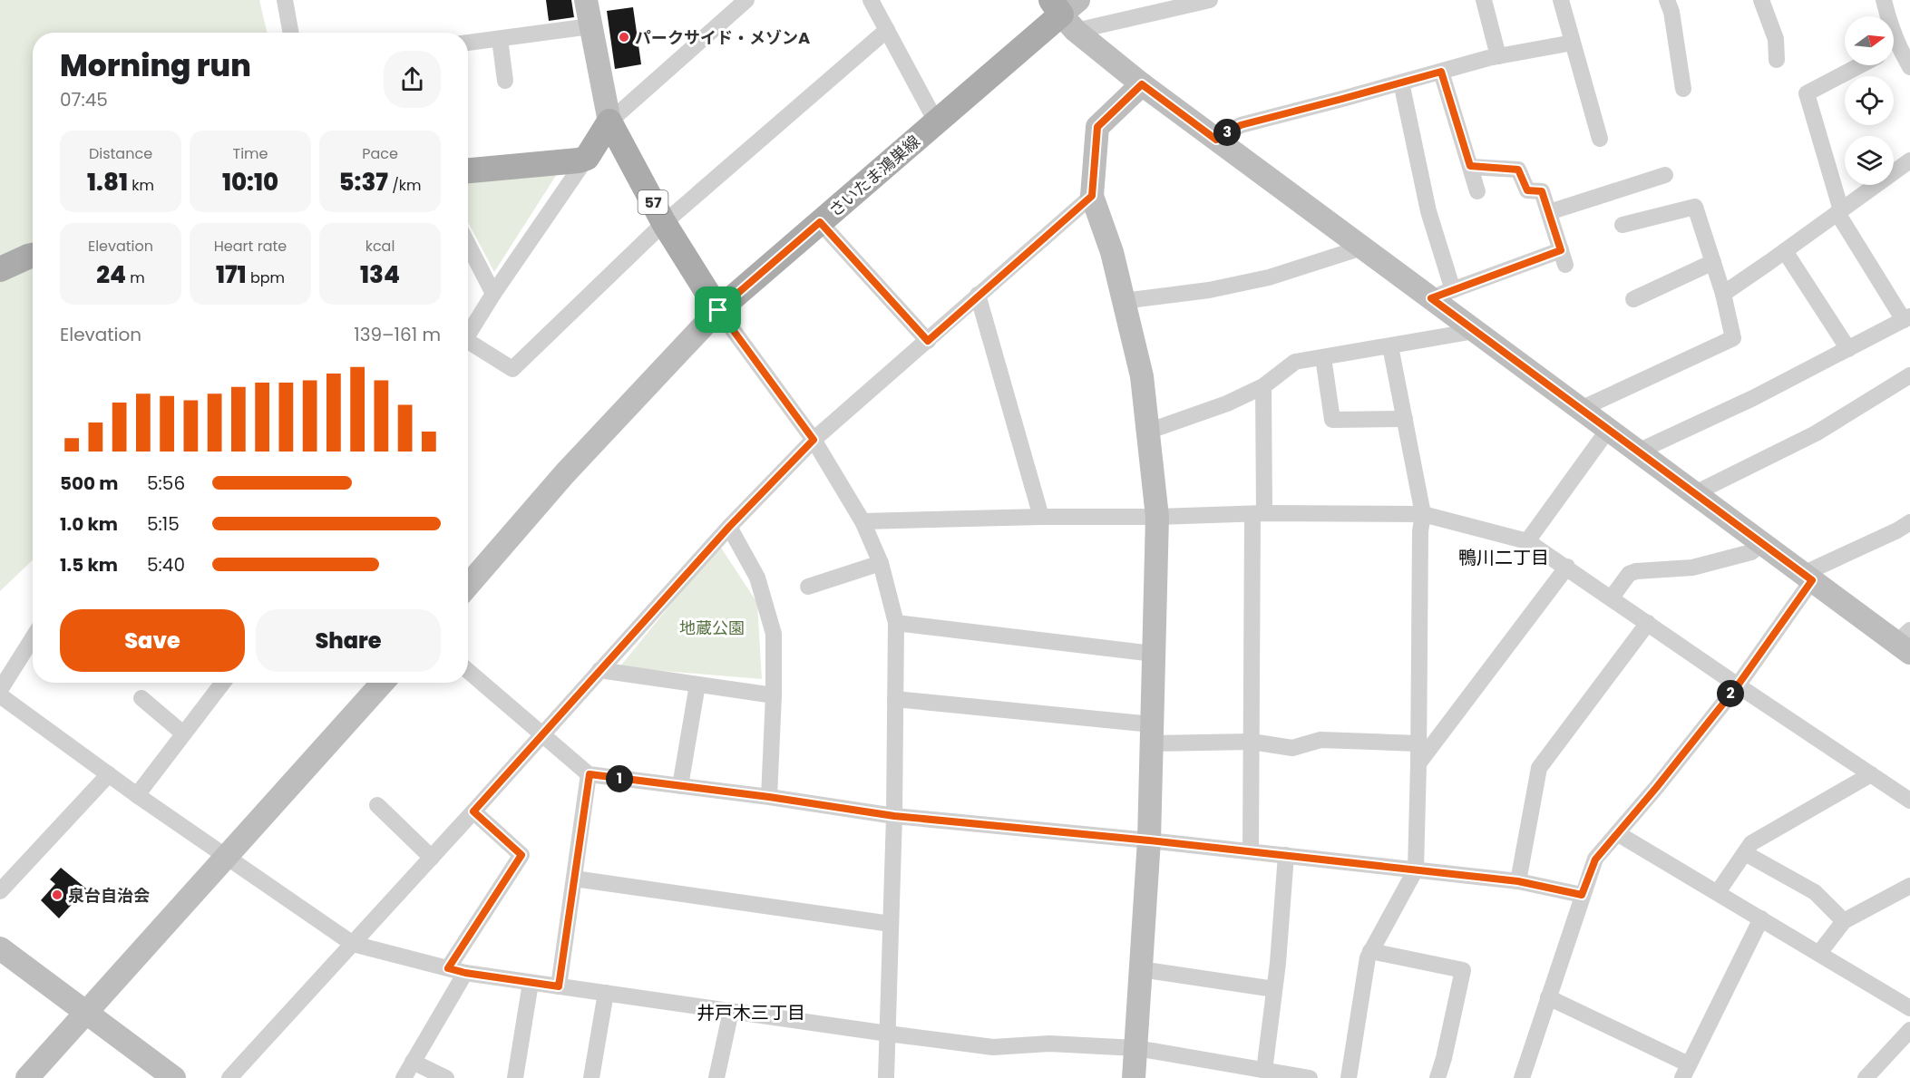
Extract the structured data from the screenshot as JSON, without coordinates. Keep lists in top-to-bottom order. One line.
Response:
{"streets":{"main road":["さいたま鴻巣線","57"]},"crossings":[["さいたま鴻巣線","57"]],"districts":["鴨川二丁目","井戸木三丁目"],"parks":["地蔵公園"],"places":["パークサイド・メゾンA","泉台自治会"],"north":"right","page":{"heading":["Morning run","07:45"],"pins":["3","2","1"],"stats":[["Distance","1.81 km"],["Time","10:10"],["Pace","5:37 /km"],["Elevation","24 m"],["Heart rate","171 bpm"],["kcal","134"]],"chart":["Elevation","139–161 m"],"list":[{"name":"500 m","note":"5:56"},{"name":"1.0 km","note":"5:15"},{"name":"1.5 km","note":"5:40"}],"buttons":["Save","Share"]}}
